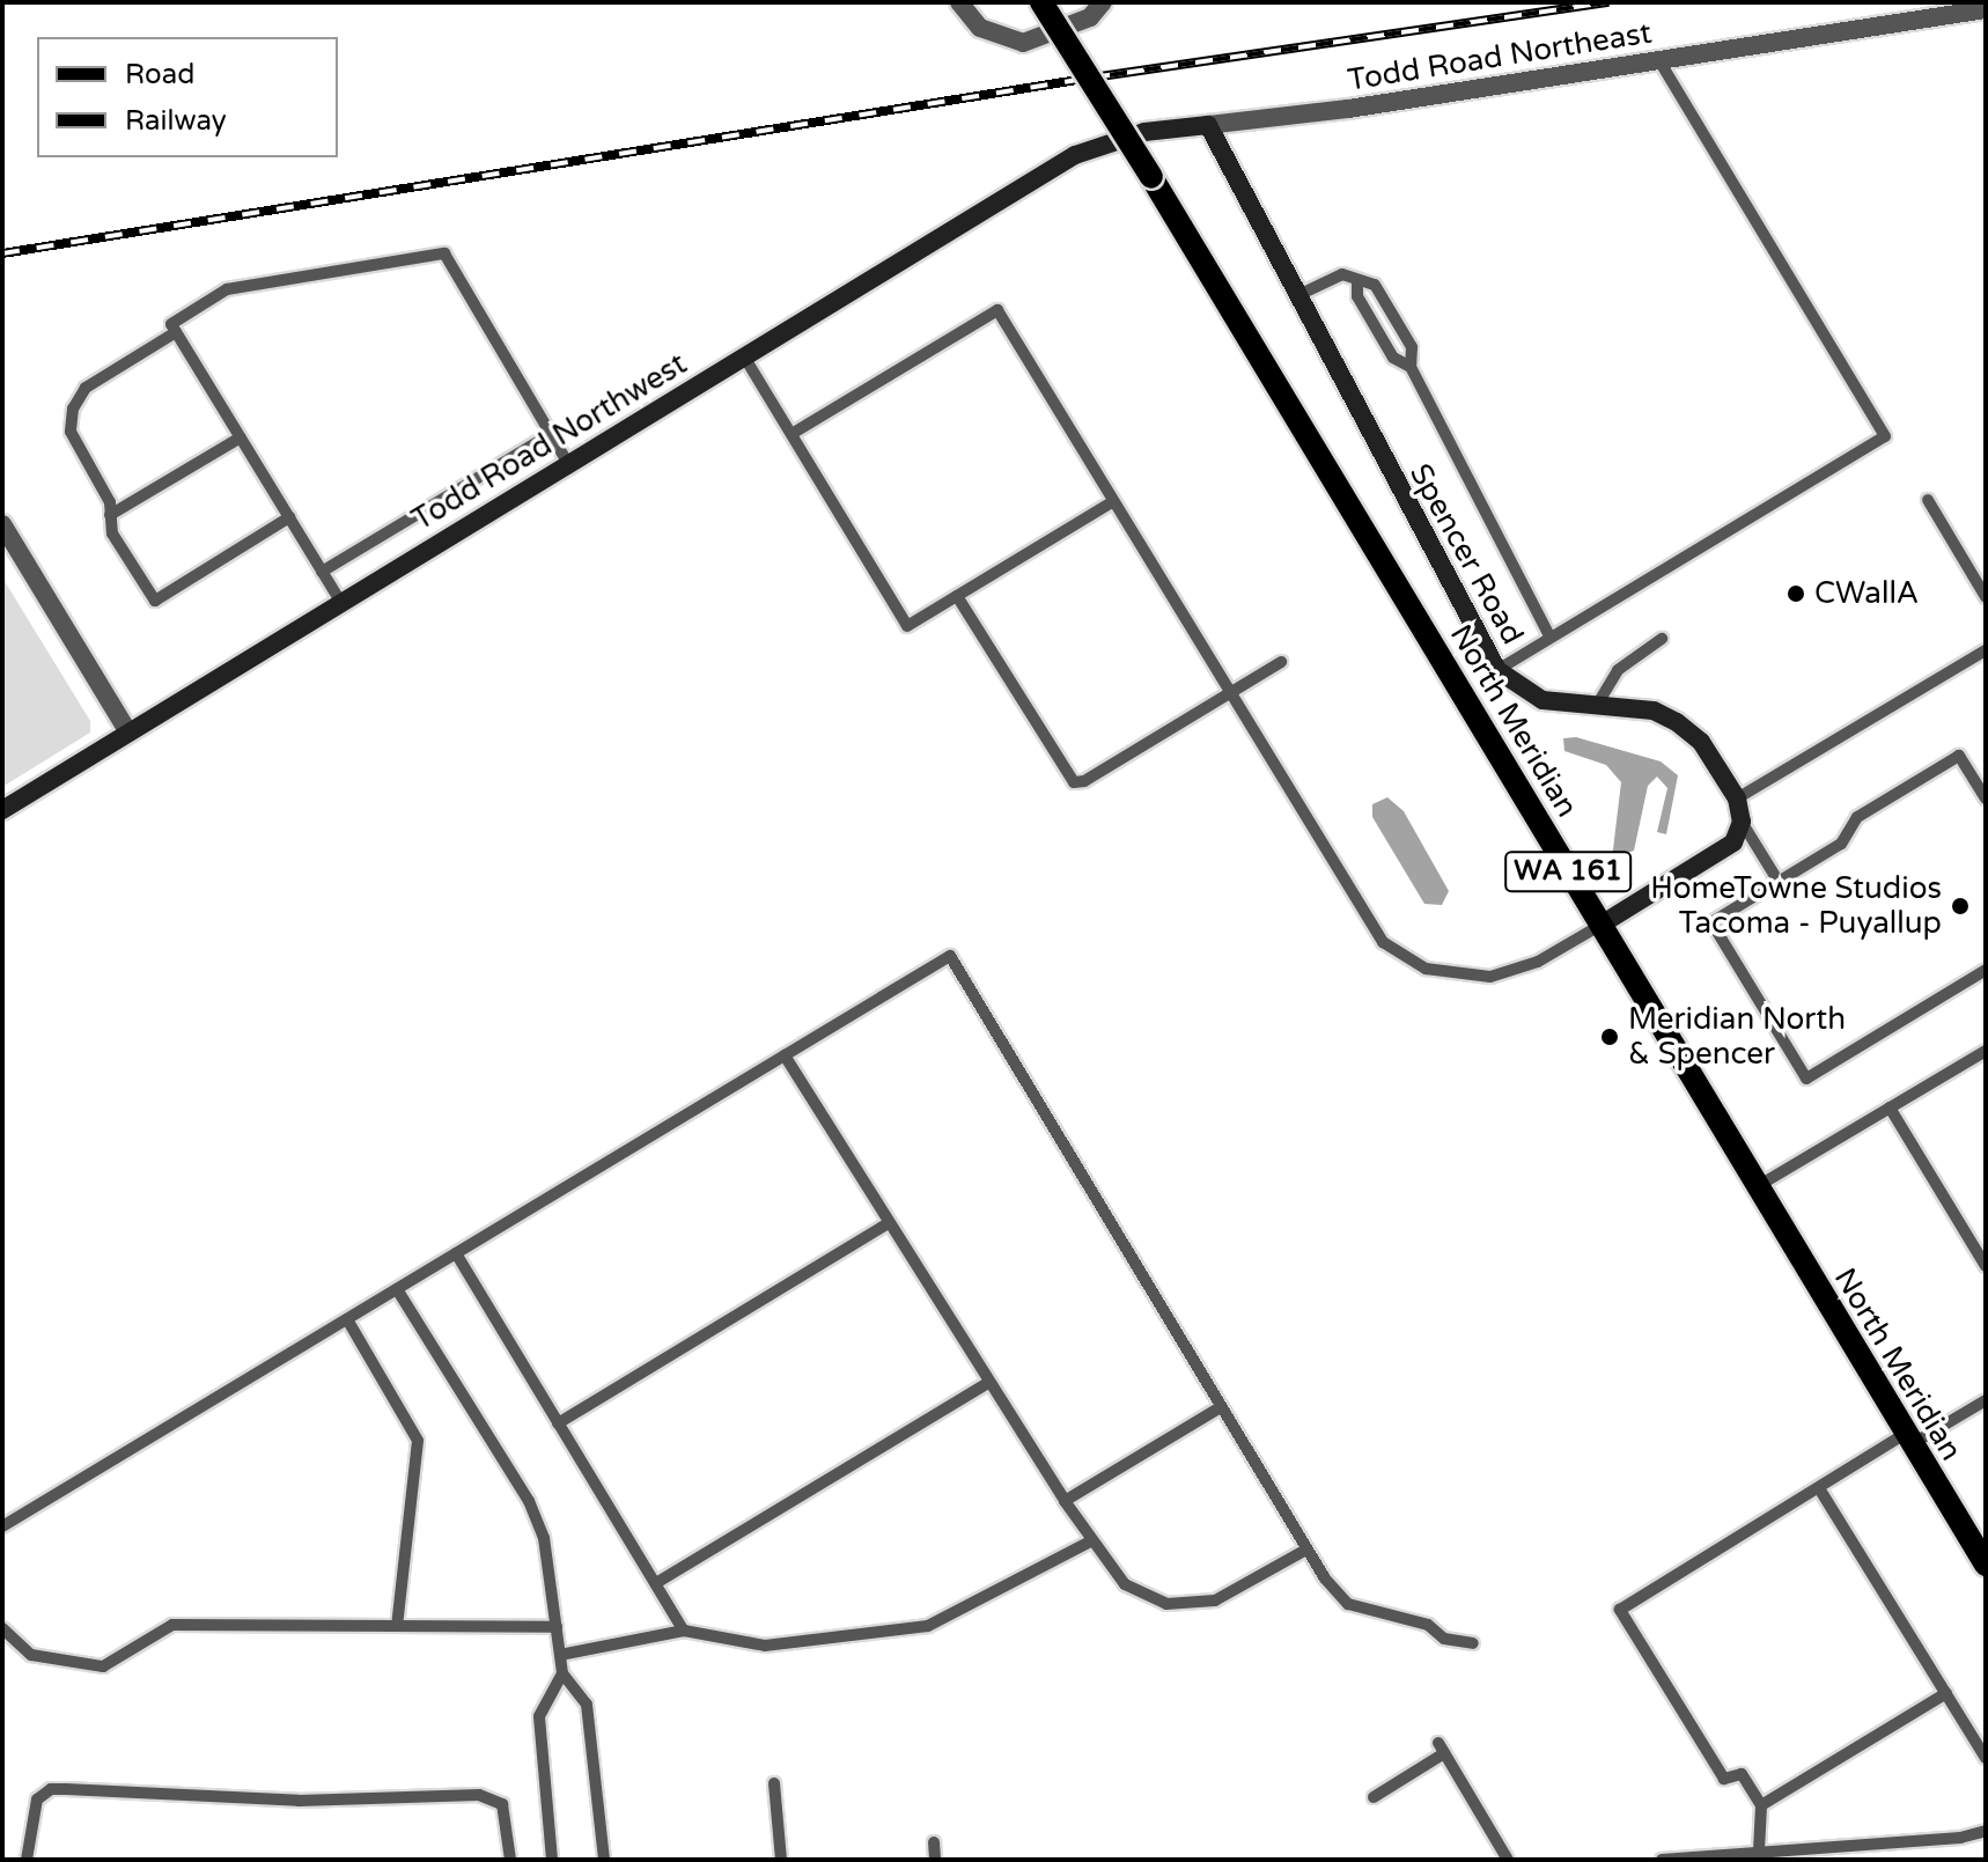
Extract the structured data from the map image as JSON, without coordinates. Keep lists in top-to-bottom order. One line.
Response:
{"streets":{"main road":["North Meridian","WA 161"],"street":["Todd Road Northeast","Todd Road Northwest","Spencer Road"]},"crossings":[["Todd Road Northeast","Todd Road Northwest"],["Todd Road Northeast","Spencer Road"]],"places":["CWallA","HomeTowne Studios Tacoma - Puyallup","Meridian North & Spencer"],"legend":["Road","Railway"]}
